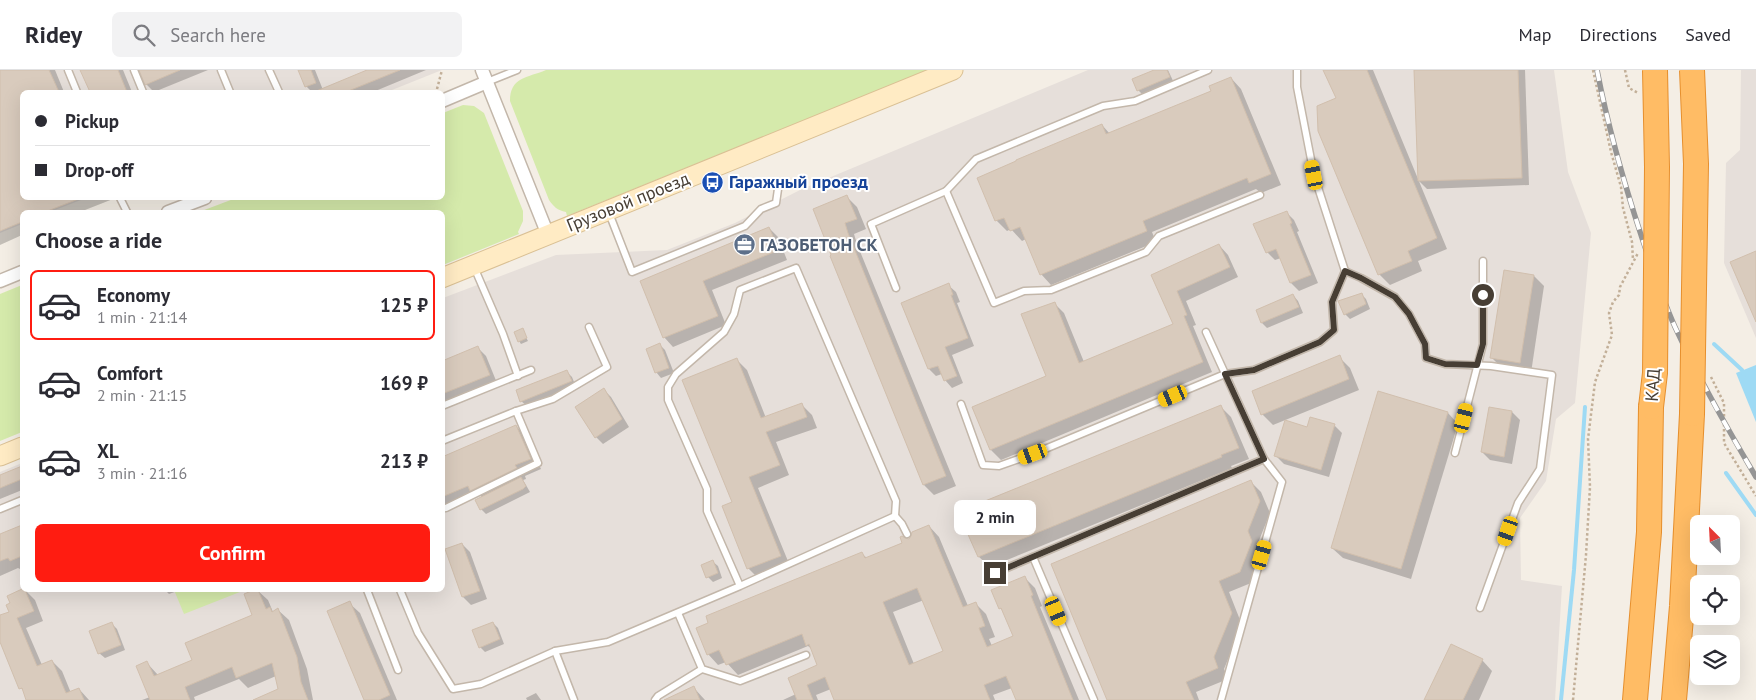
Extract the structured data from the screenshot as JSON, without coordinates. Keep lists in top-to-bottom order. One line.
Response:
{"streets":{"highway":["КАД"],"street":["Грузовой проезд"]},"places":{"bus stop":["Гаражный проезд"],"office":["ГАЗОБЕТОН СК"]},"north":"top left","page":{"header":"Ridey","search":"Search here","nav":["Map","Directions","Saved"],"banner":["Pickup","Drop-off"],"heading":"Choose a ride","list":[{"name":"Economy","note":"1 min · 21:14","value":"125 ₽"},{"name":"Comfort","note":"2 min · 21:15","value":"169 ₽"},{"name":"XL","note":"3 min · 21:16","value":"213 ₽"}],"bubble":"2 min","buttons":"Confirm"}}
